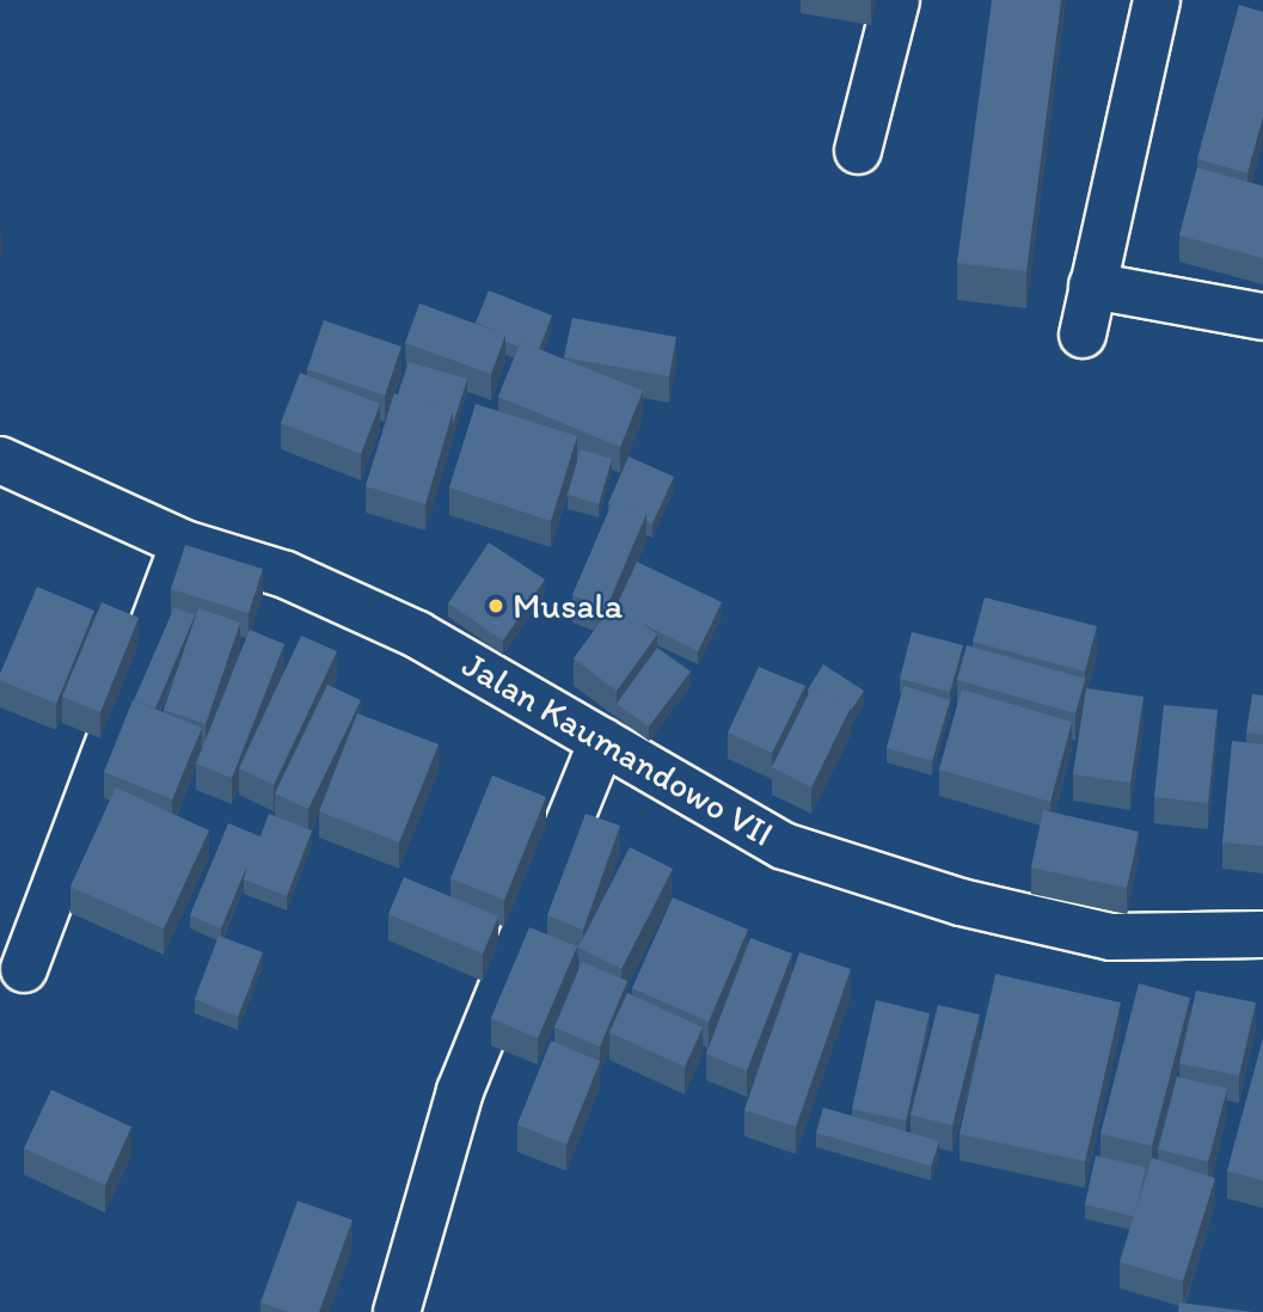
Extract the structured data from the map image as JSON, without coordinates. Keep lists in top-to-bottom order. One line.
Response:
{"streets":{"street":["Jalan Kaumandowo VII"]},"places":["Musala"]}
